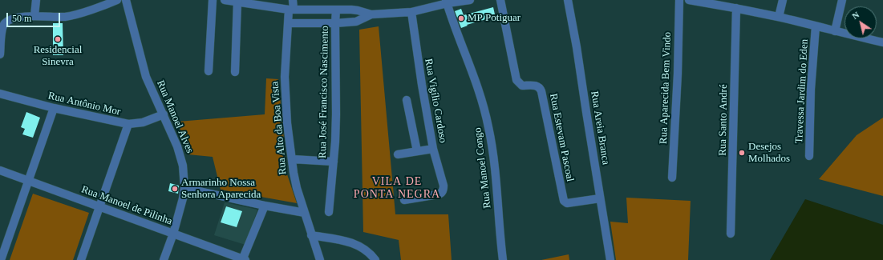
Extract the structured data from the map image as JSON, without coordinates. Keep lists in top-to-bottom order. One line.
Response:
{"streets":{"street":["Rua Aparecida Bem Vindo","Travessa Jardim do Eden","Rua José Francisco Nascimento","Rua Vigílio Cardoso","Rua Antônio Mor","Rua Manoel Alves","Rua Santo André","Rua Alto da Boa Vista","Rua Areia Branca","Rua Estevam Pascoal","Rua Manoel Congo","Rua Manoel de Pilinha"]},"crossings":[["Rua Antônio Mor","Rua Manoel Alves"],["Rua Manoel Alves","Rua Manoel de Pilinha"],["Rua Areia Branca","Rua Estevam Pascoal"]],"districts":["VILA DE PONTA NEGRA"],"places":["MP Potiguar","Residencial Sinevra","Desejos Molhados","Armarinho Nossa Senhora Aparecida"],"scale_bar":"50 m","north":"top left"}
